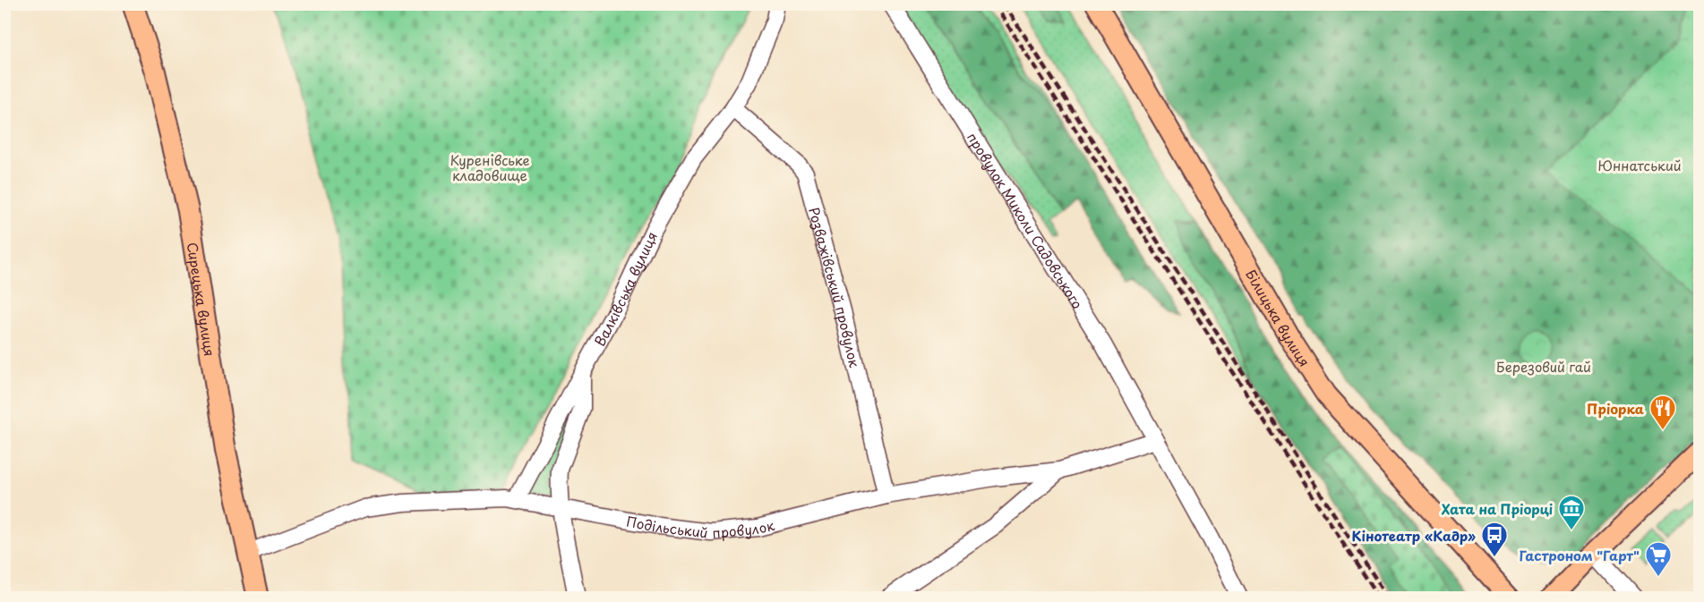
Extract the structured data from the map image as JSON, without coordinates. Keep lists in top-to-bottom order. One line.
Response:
{"streets":{"main road":["Сирецька вулиця","Білицька вулиця"],"street":["провулок Миколи Садовського","Розважівський провулок","Валківська вулиця","Подільський провулок"]},"crossings":[["провулок Миколи Садовського","Подільський провулок"],["Розважівський провулок","Валківська вулиця"],["Розважівський провулок","Подільський провулок"],["Валківська вулиця","Подільський провулок"],["Сирецька вулиця","Подільський провулок"]],"parks":["Куренівське кладовище","Юннатський","Березовий гай"],"places":{"restaurant":["Пріорка"],"museum":["Хата на Пріорці"],"bus stop":["Кінотеатр «Кадр»"],"supermarket":["Гастроном \"Гарт\""]}}
